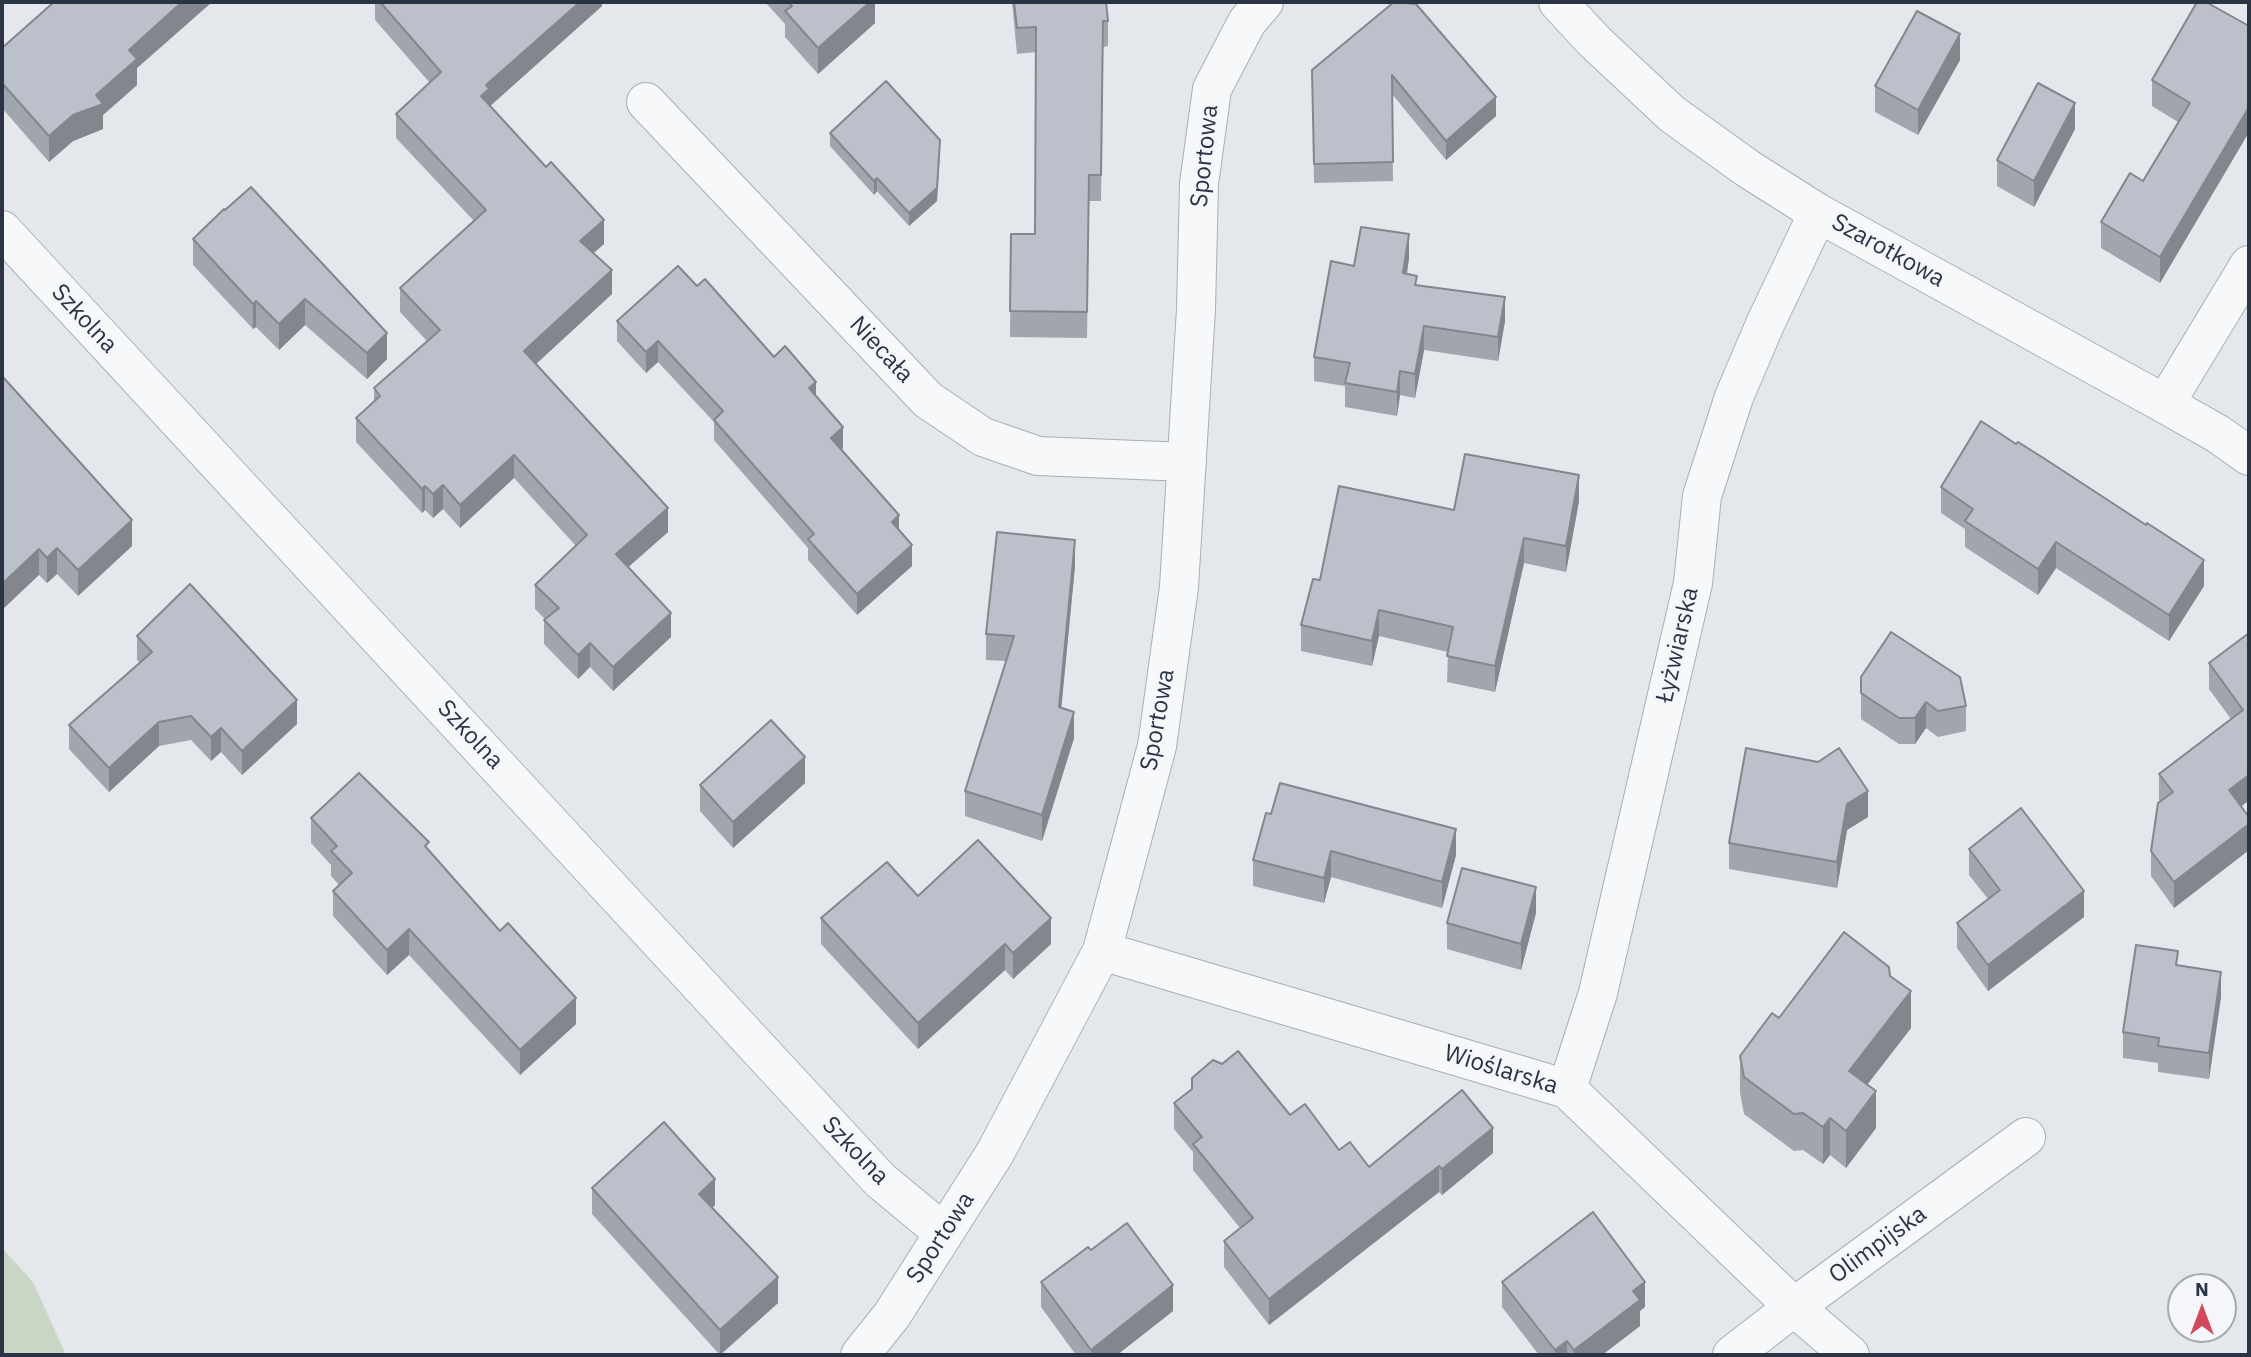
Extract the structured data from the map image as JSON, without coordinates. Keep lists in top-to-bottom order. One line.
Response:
{"streets":{"street":["Sportowa","Szarotkowa","Szkolna","Niecała","Łyżwiarska","Wioślarska","Olimpijska"]},"crossings":[["Sportowa","Szkolna"],["Sportowa","Niecała"],["Sportowa","Wioślarska"],["Szarotkowa","Łyżwiarska"],["Łyżwiarska","Wioślarska"],["Wioślarska","Olimpijska"]],"north":"top"}
